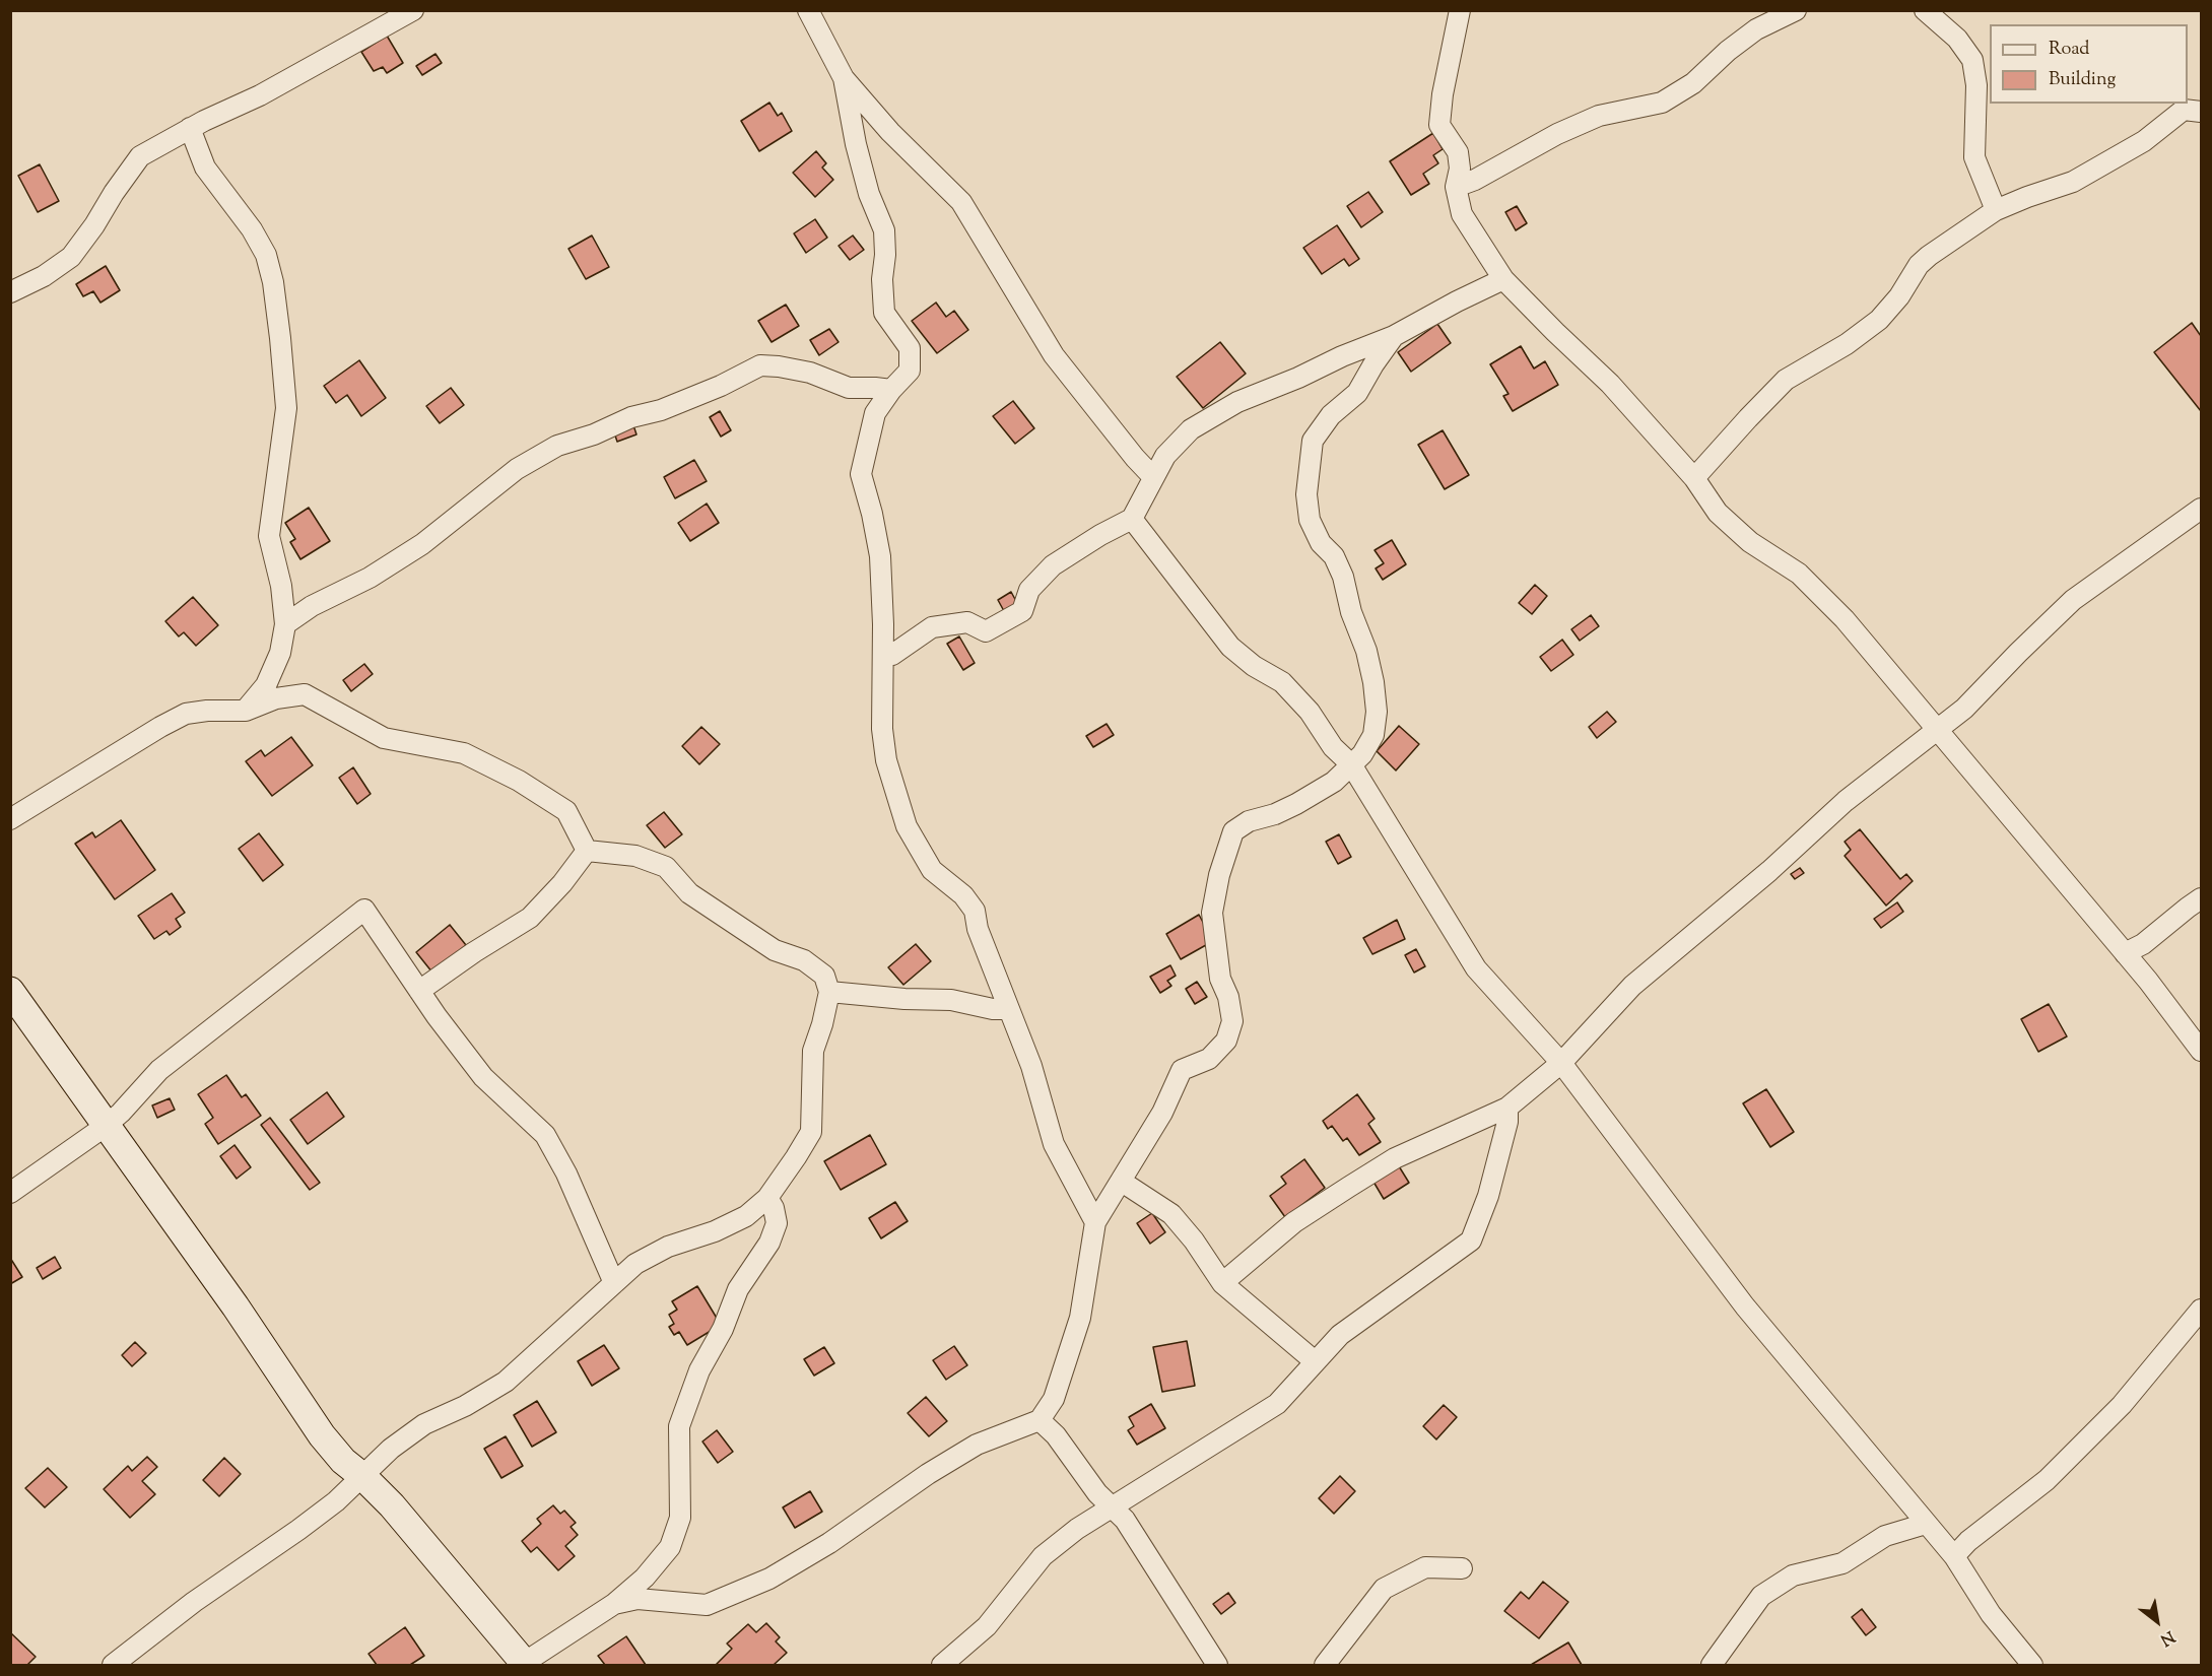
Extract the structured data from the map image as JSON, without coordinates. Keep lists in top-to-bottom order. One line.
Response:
{"legend":["Road","Building"],"north":"bottom right"}
